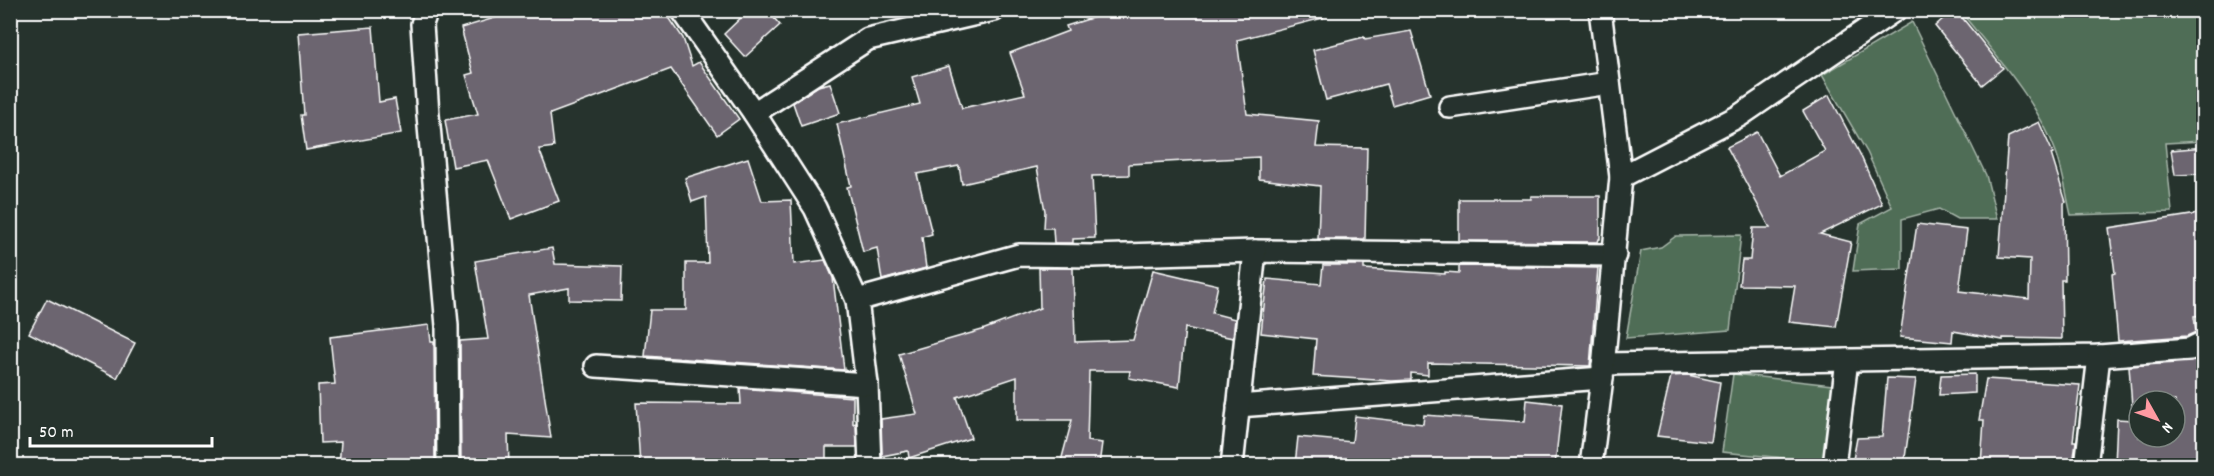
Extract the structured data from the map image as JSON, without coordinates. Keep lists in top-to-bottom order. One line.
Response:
{"scale_bar":"50 m","north":"bottom right"}
